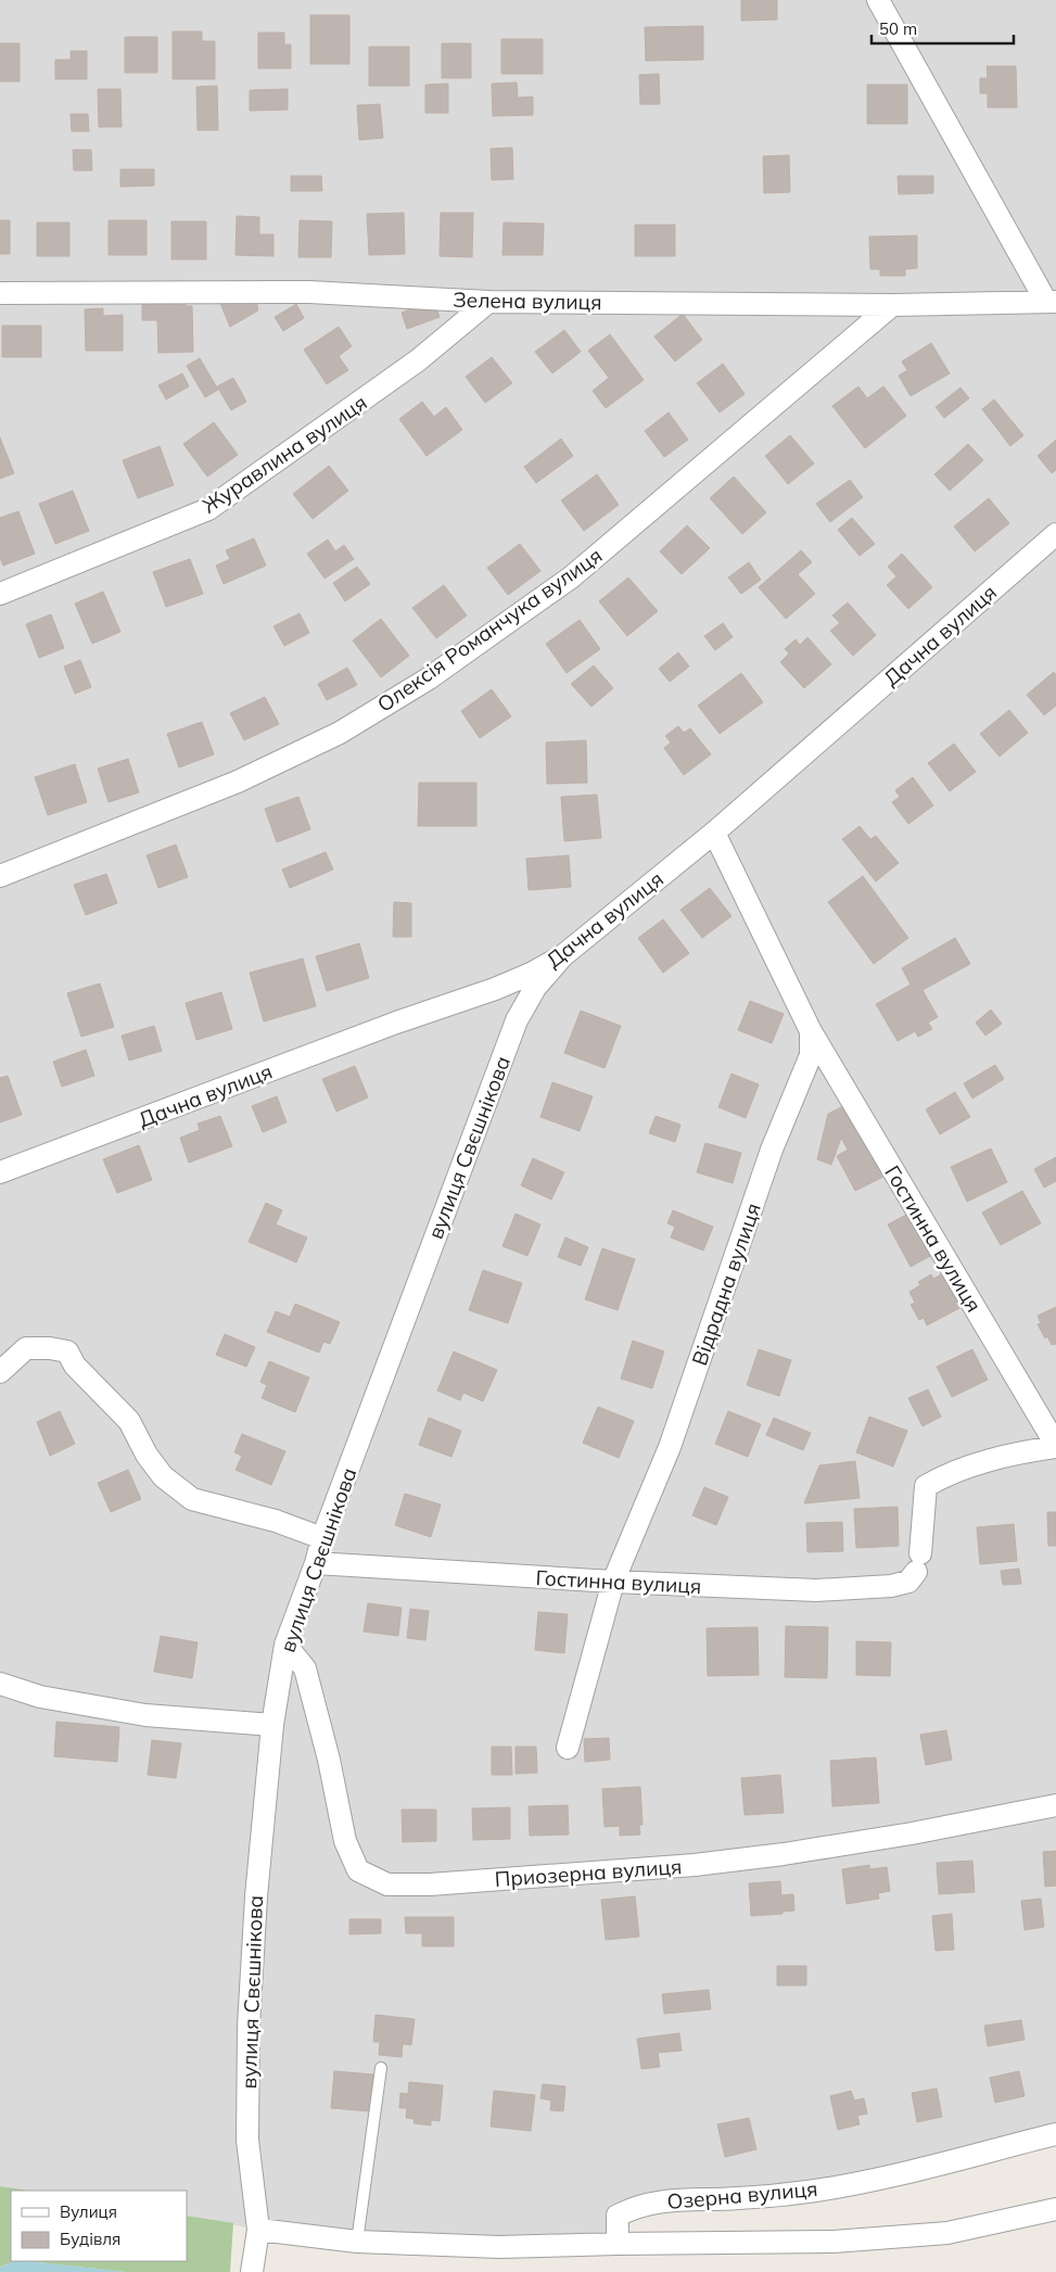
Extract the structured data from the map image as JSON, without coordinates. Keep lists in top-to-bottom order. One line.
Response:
{"streets":{"street":["Зелена вулиця","Журавлина вулиця","Олексія Романчука вулиця","Дачна вулиця","вулиця Свєшнікова","Гостинна вулиця","Відрадна вулиця","Приозерна вулиця","Озерна вулиця"]},"crossings":[["Зелена вулиця","Журавлина вулиця"],["Зелена вулиця","Олексія Романчука вулиця"],["Дачна вулиця","вулиця Свєшнікова"],["Дачна вулиця","Відрадна вулиця"],["вулиця Свєшнікова","Гостинна вулиця"],["вулиця Свєшнікова","Приозерна вулиця"],["Гостинна вулиця","Відрадна вулиця"]],"legend":["Вулиця","Будівля"],"scale_bar":"50 m"}
